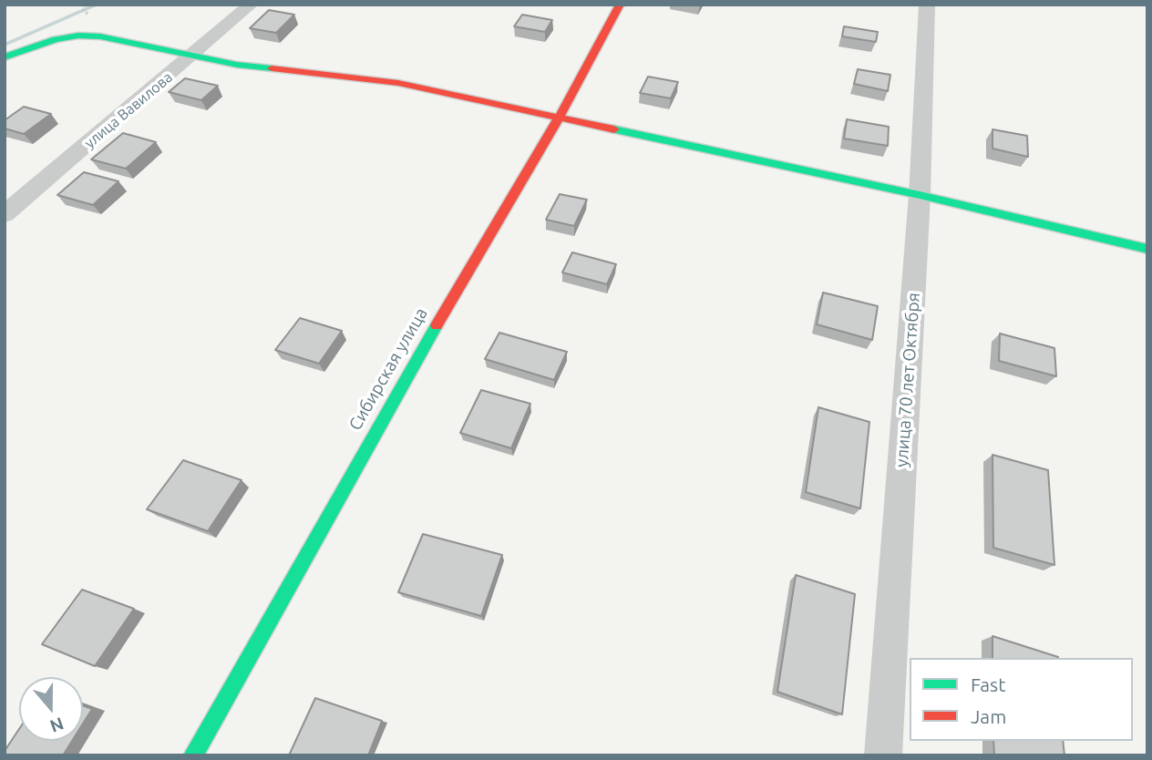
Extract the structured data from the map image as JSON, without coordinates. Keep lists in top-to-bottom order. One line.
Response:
{"streets":{"street":["улица Вавилова","Сибирская улица","улица 70 лет Октября"]},"legend":["Fast","Jam"],"north":"bottom"}
